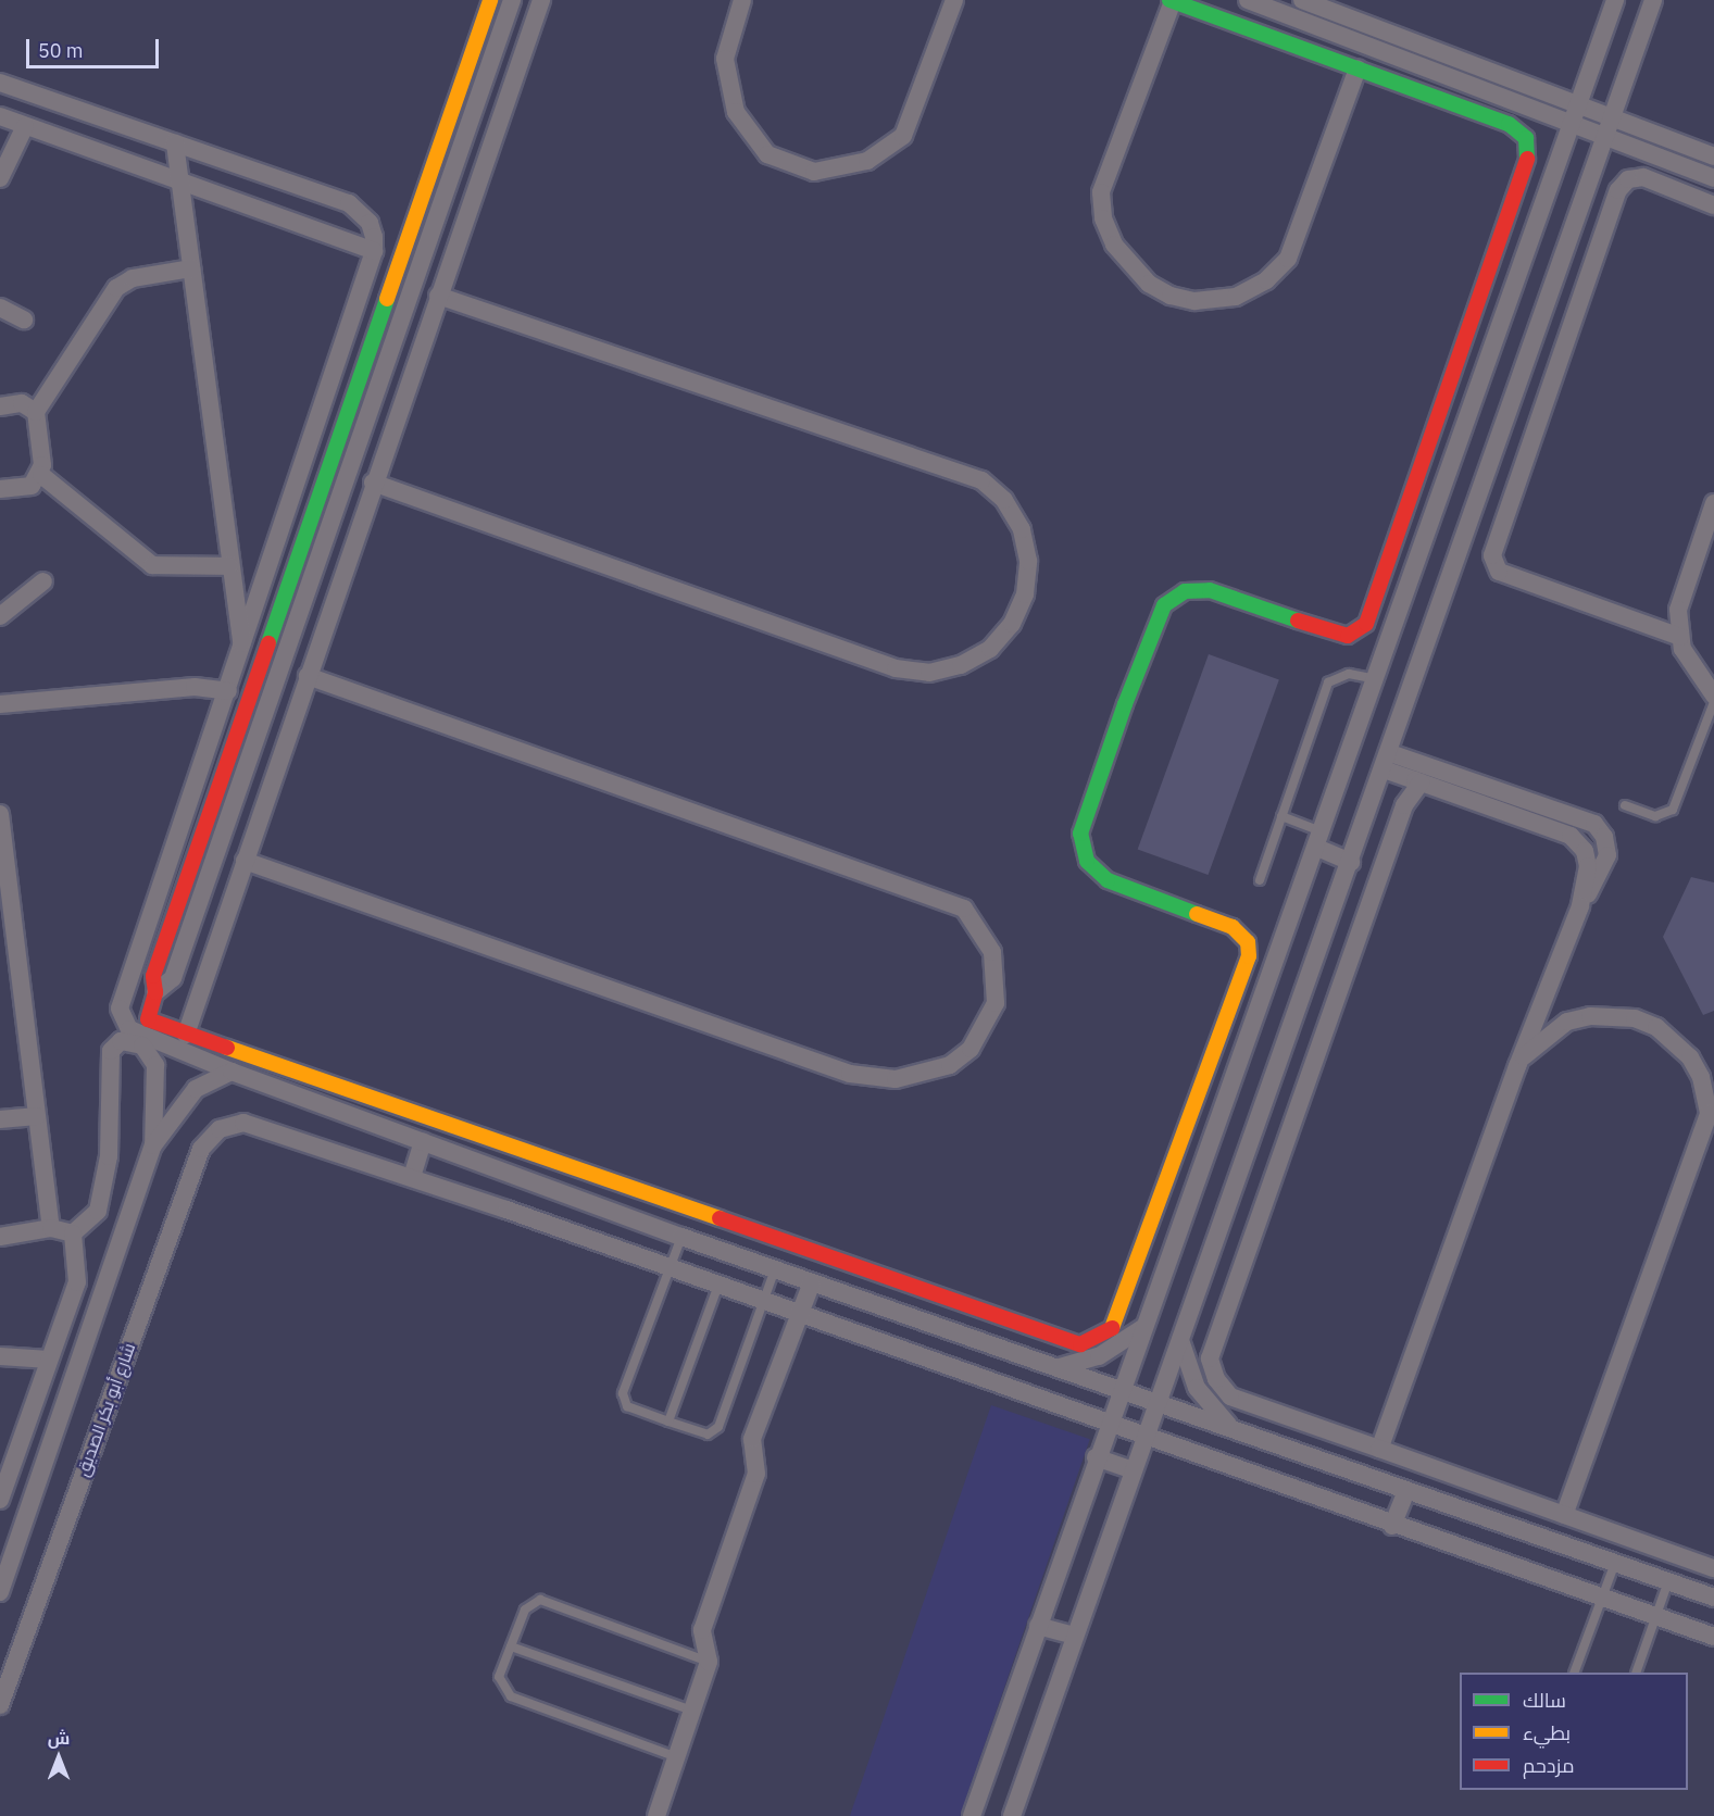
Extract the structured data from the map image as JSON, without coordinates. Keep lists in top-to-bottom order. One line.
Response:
{"streets":{"street":["شارع أبو بكر الصديق"]},"legend":["سالك","بطيء","مزدحم"],"scale_bar":"50 m","north":"top"}
